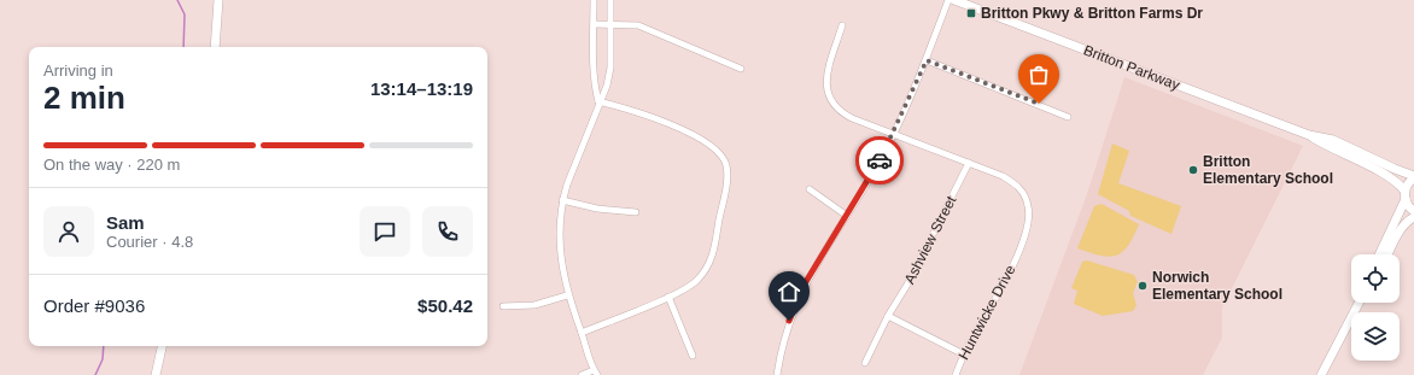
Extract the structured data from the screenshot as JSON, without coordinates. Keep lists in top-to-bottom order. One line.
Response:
{"streets":{"main road":["Britton Parkway"],"street":["Ashview Street","Huntwicke Drive"]},"crossings":[["Ashview Street","Huntwicke Drive"]],"places":{"transit":["Britton Pkwy & Britton Farms Dr"],"other":["Britton Elementary School","Norwich Elementary School"]},"page":{"heading":["2 min","Arriving in","13:14–13:19"],"panel":["Sam","Courier · 4.8","Order #9036","$50.42"],"bar":"On the way · 220 m"}}
